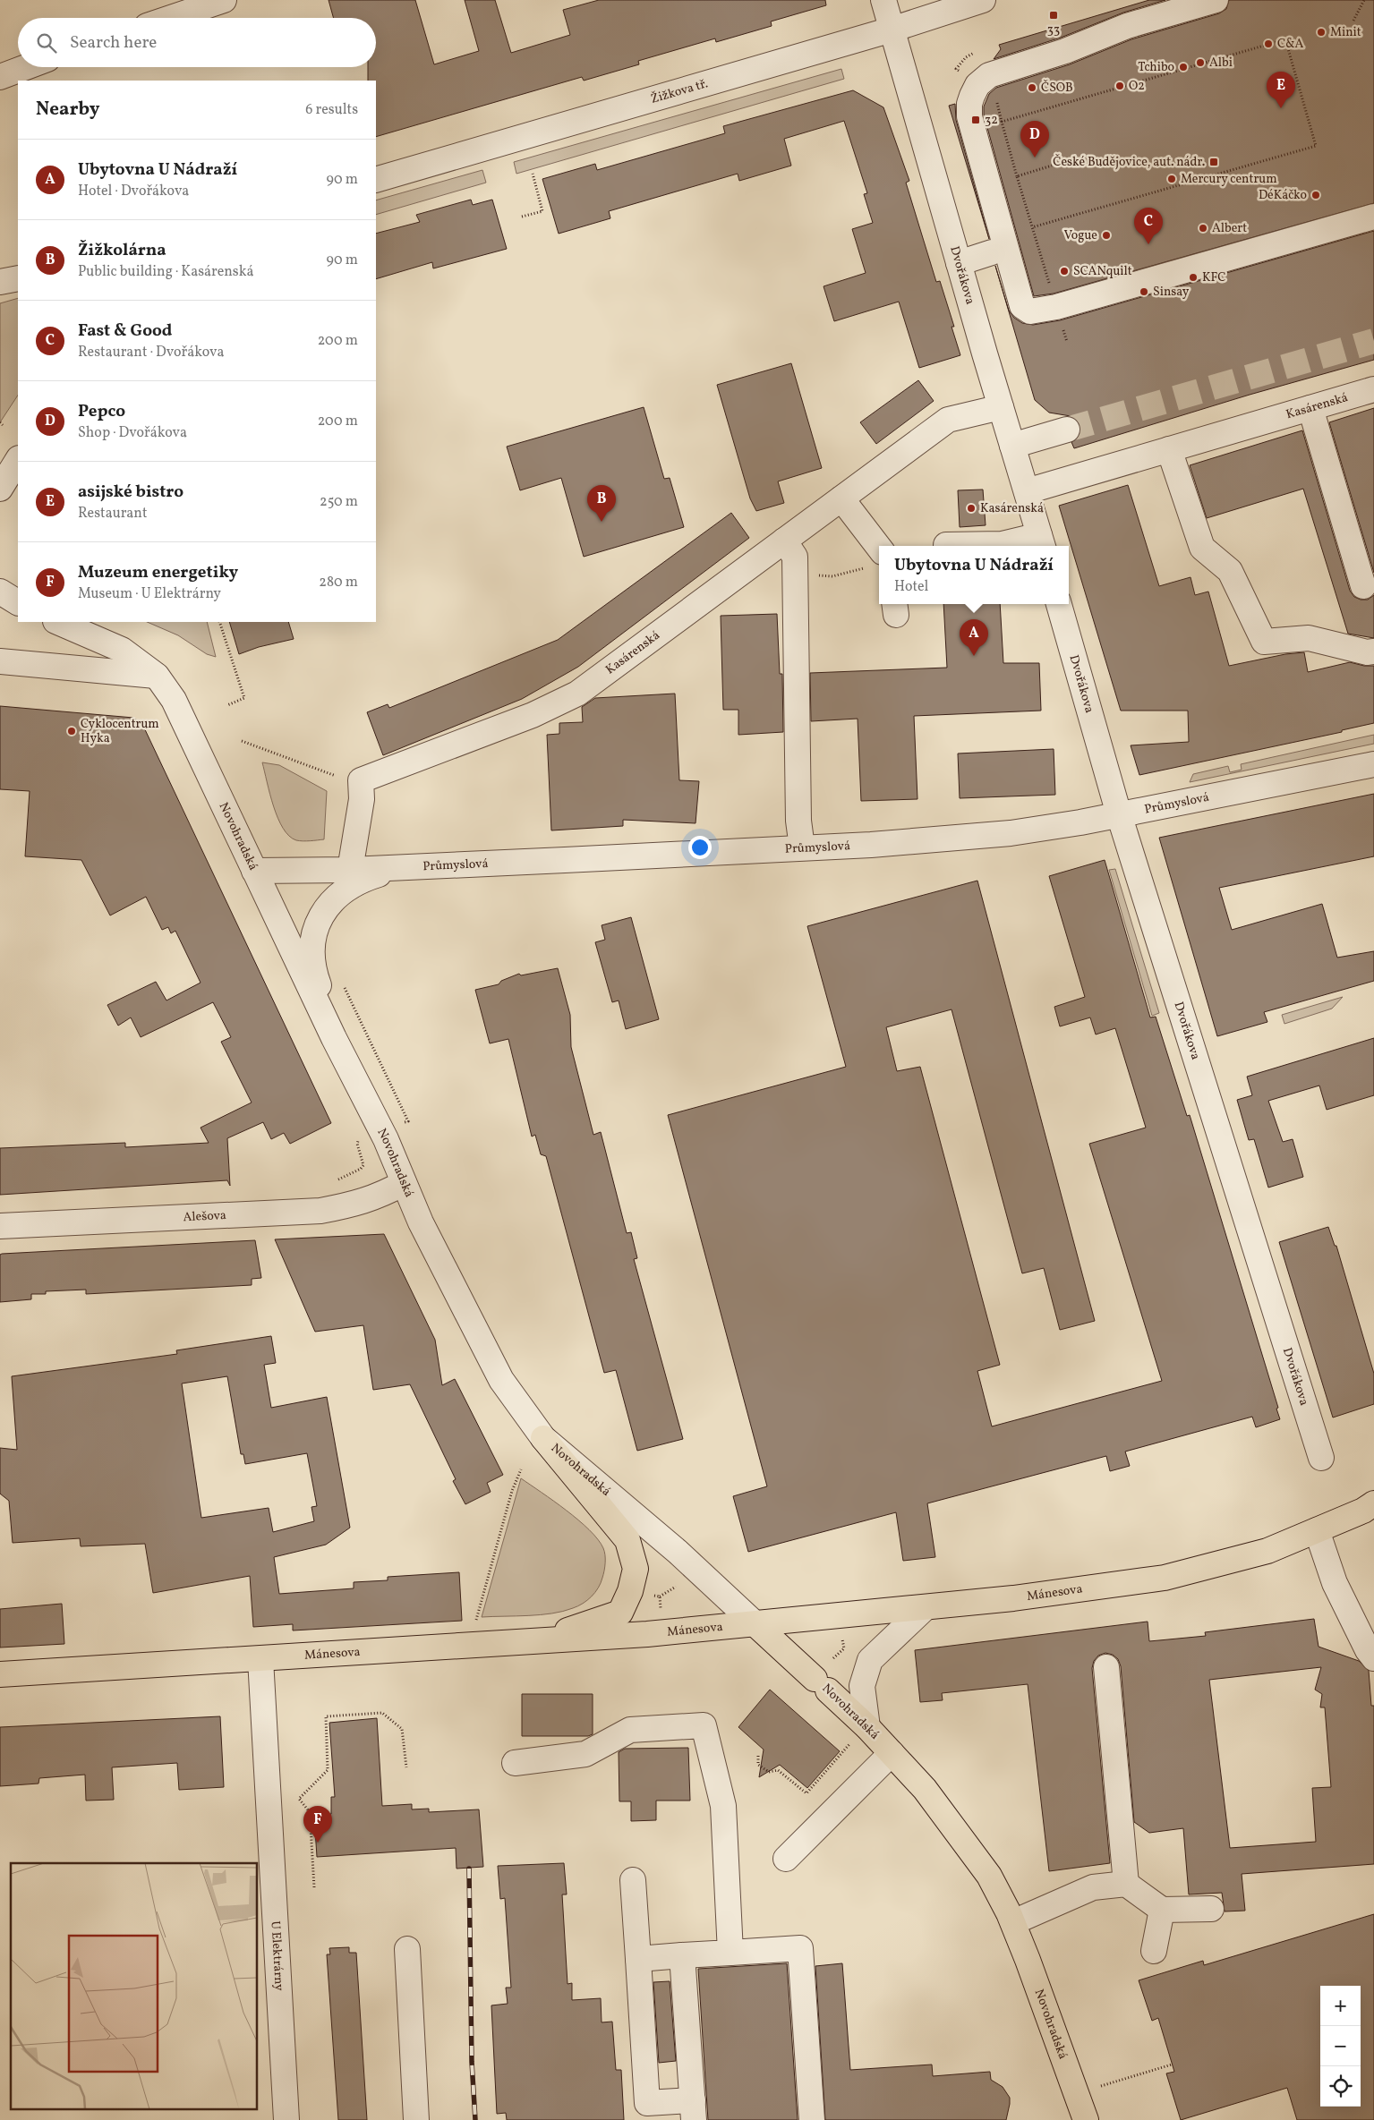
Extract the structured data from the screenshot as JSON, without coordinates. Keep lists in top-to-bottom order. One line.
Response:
{"streets":{"main road":["Novohradská","Mánesova"],"street":["Žižkova tř.","Dvořákova","Kasárenská","Průmyslová","Alešova","U Elektrárny"]},"crossings":[["Žižkova tř.","Dvořákova"],["Dvořákova","Kasárenská"],["Dvořákova","Průmyslová"],["Kasárenská","Průmyslová"],["Průmyslová","Novohradská"],["Novohradská","Alešova"],["Novohradská","Mánesova"],["Mánesova","U Elektrárny"]],"places":{"transit":["33","32","České Budějovice, aut. nádr."],"other":["Minit","C&A","Albi","Tchibo","O2","ČSOB","Mercury centrum","DéKáčko","Albert","Vogue","SCANquilt","KFC","Sinsay","Kasárenská","Cyklocentrum Hyka"]},"page":{"search":"Search here","pins":["E","D","C","B","A","F"],"heading":["Nearby","6 results"],"list":[{"mark":"A","name":"Ubytovna U Nádraží","note":"Hotel · Dvořákova","value":"90 m"},{"mark":"B","name":"Žižkolárna","note":"Public building · Kasárenská","value":"90 m"},{"mark":"C","name":"Fast & Good","note":"Restaurant · Dvořákova","value":"200 m"},{"mark":"D","name":"Pepco","note":"Shop · Dvořákova","value":"200 m"},{"mark":"E","name":"asijské bistro","note":"Restaurant","value":"250 m"},{"mark":"F","name":"Muzeum energetiky","note":"Museum · U Elektrárny","value":"280 m"}],"popup":["Ubytovna U Nádraží","Hotel"],"map_buttons":["+","−"]}}
